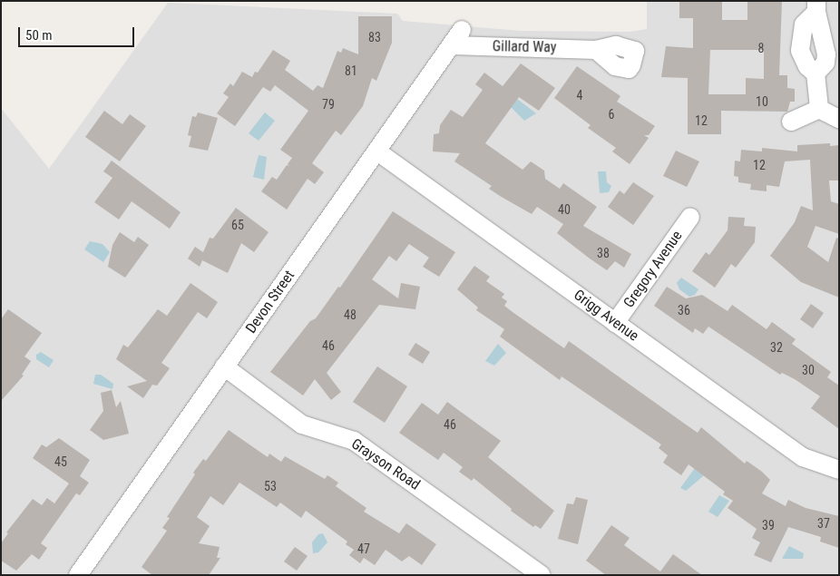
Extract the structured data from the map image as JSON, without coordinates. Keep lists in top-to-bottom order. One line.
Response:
{"streets":{"street":["Gillard Way","Gregory Avenue","Devon Street","Grigg Avenue","Grayson Road"]},"crossings":[["Gillard Way","Devon Street"],["Gregory Avenue","Grigg Avenue"],["Devon Street","Grigg Avenue"],["Devon Street","Grayson Road"]],"house_numbers":["83","8","81","4","10","79","6","12","12","40","65","38","36","48","46","32","30","46","45","53","37","39","47"],"scale_bar":"50 m"}
